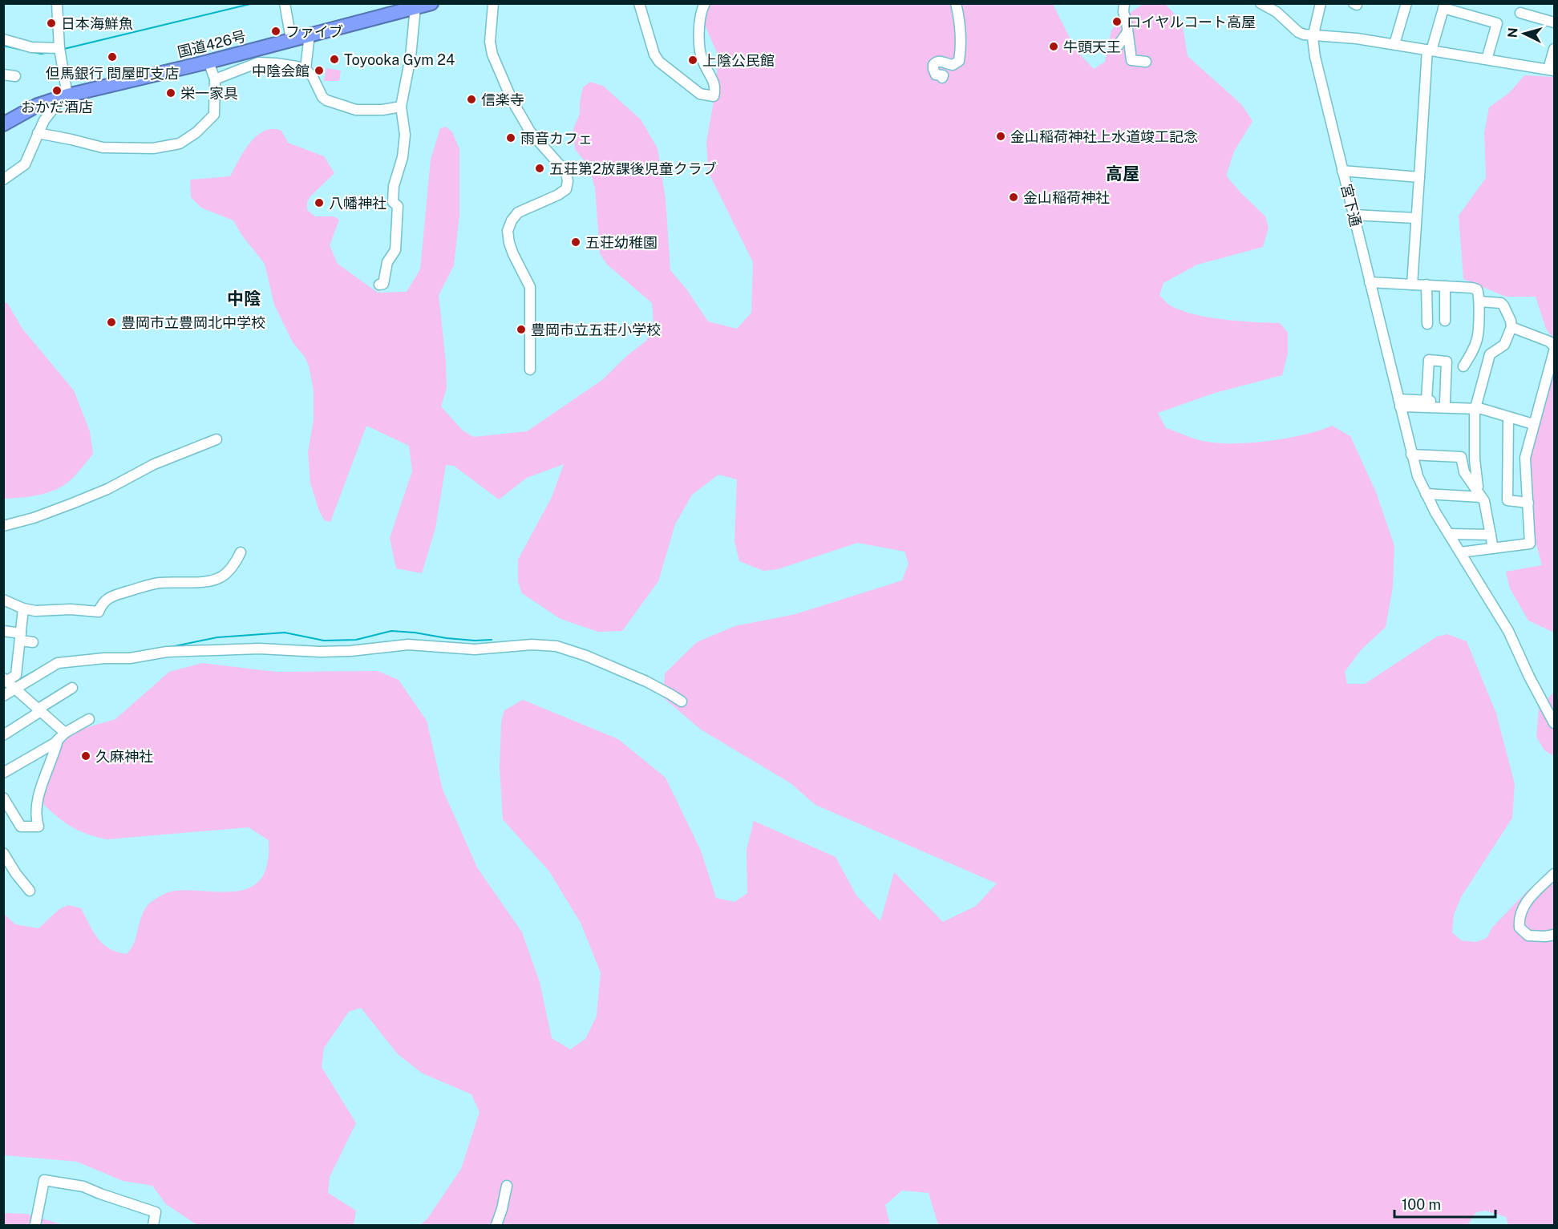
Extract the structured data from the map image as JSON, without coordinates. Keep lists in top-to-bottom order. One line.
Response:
{"streets":{"highway":["国道426号"],"street":["宮下通"]},"districts":["高屋","中陰"],"places":["ロイヤルコート高屋","日本海鮮魚","ファイブ","牛頭天王","但馬銀行 問屋町支店","Toyooka Gym 24","上陰公民館","中陰会館","おかだ酒店","栄一家具","信楽寺","金山稲荷神社上水道竣工記念","雨音カフェ","五荘第2放課後児童クラブ","金山稲荷神社","八幡神社","五荘幼稚園","豊岡市立豊岡北中学校","豊岡市立五荘小学校","久麻神社"],"scale_bar":"100 m","north":"left"}
